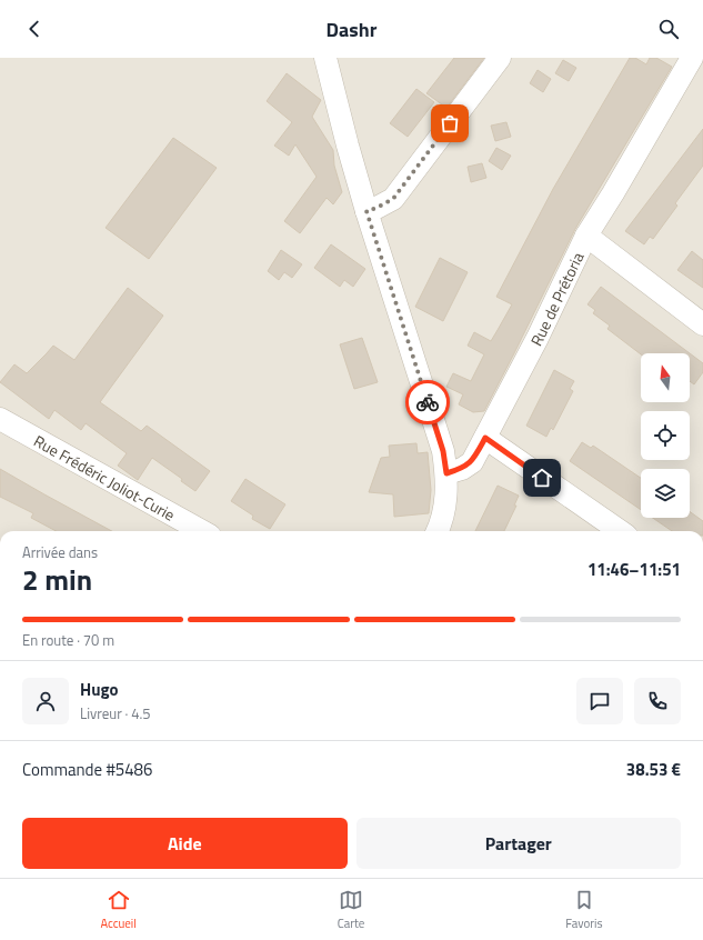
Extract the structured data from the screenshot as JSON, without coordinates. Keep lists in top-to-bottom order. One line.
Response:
{"streets":{"street":["Rue de Prétoria","Rue Frédéric Joliot-Curie"]},"north":"top","page":{"header":"Dashr","heading":["2 min","Arrivée dans","11:46–11:51"],"panel":["Hugo","Livreur · 4.5","Commande #5486","38.53 €"],"bar":"En route · 70 m","buttons":["Aide","Partager"],"tabs":["Accueil","Carte","Favoris"]}}
